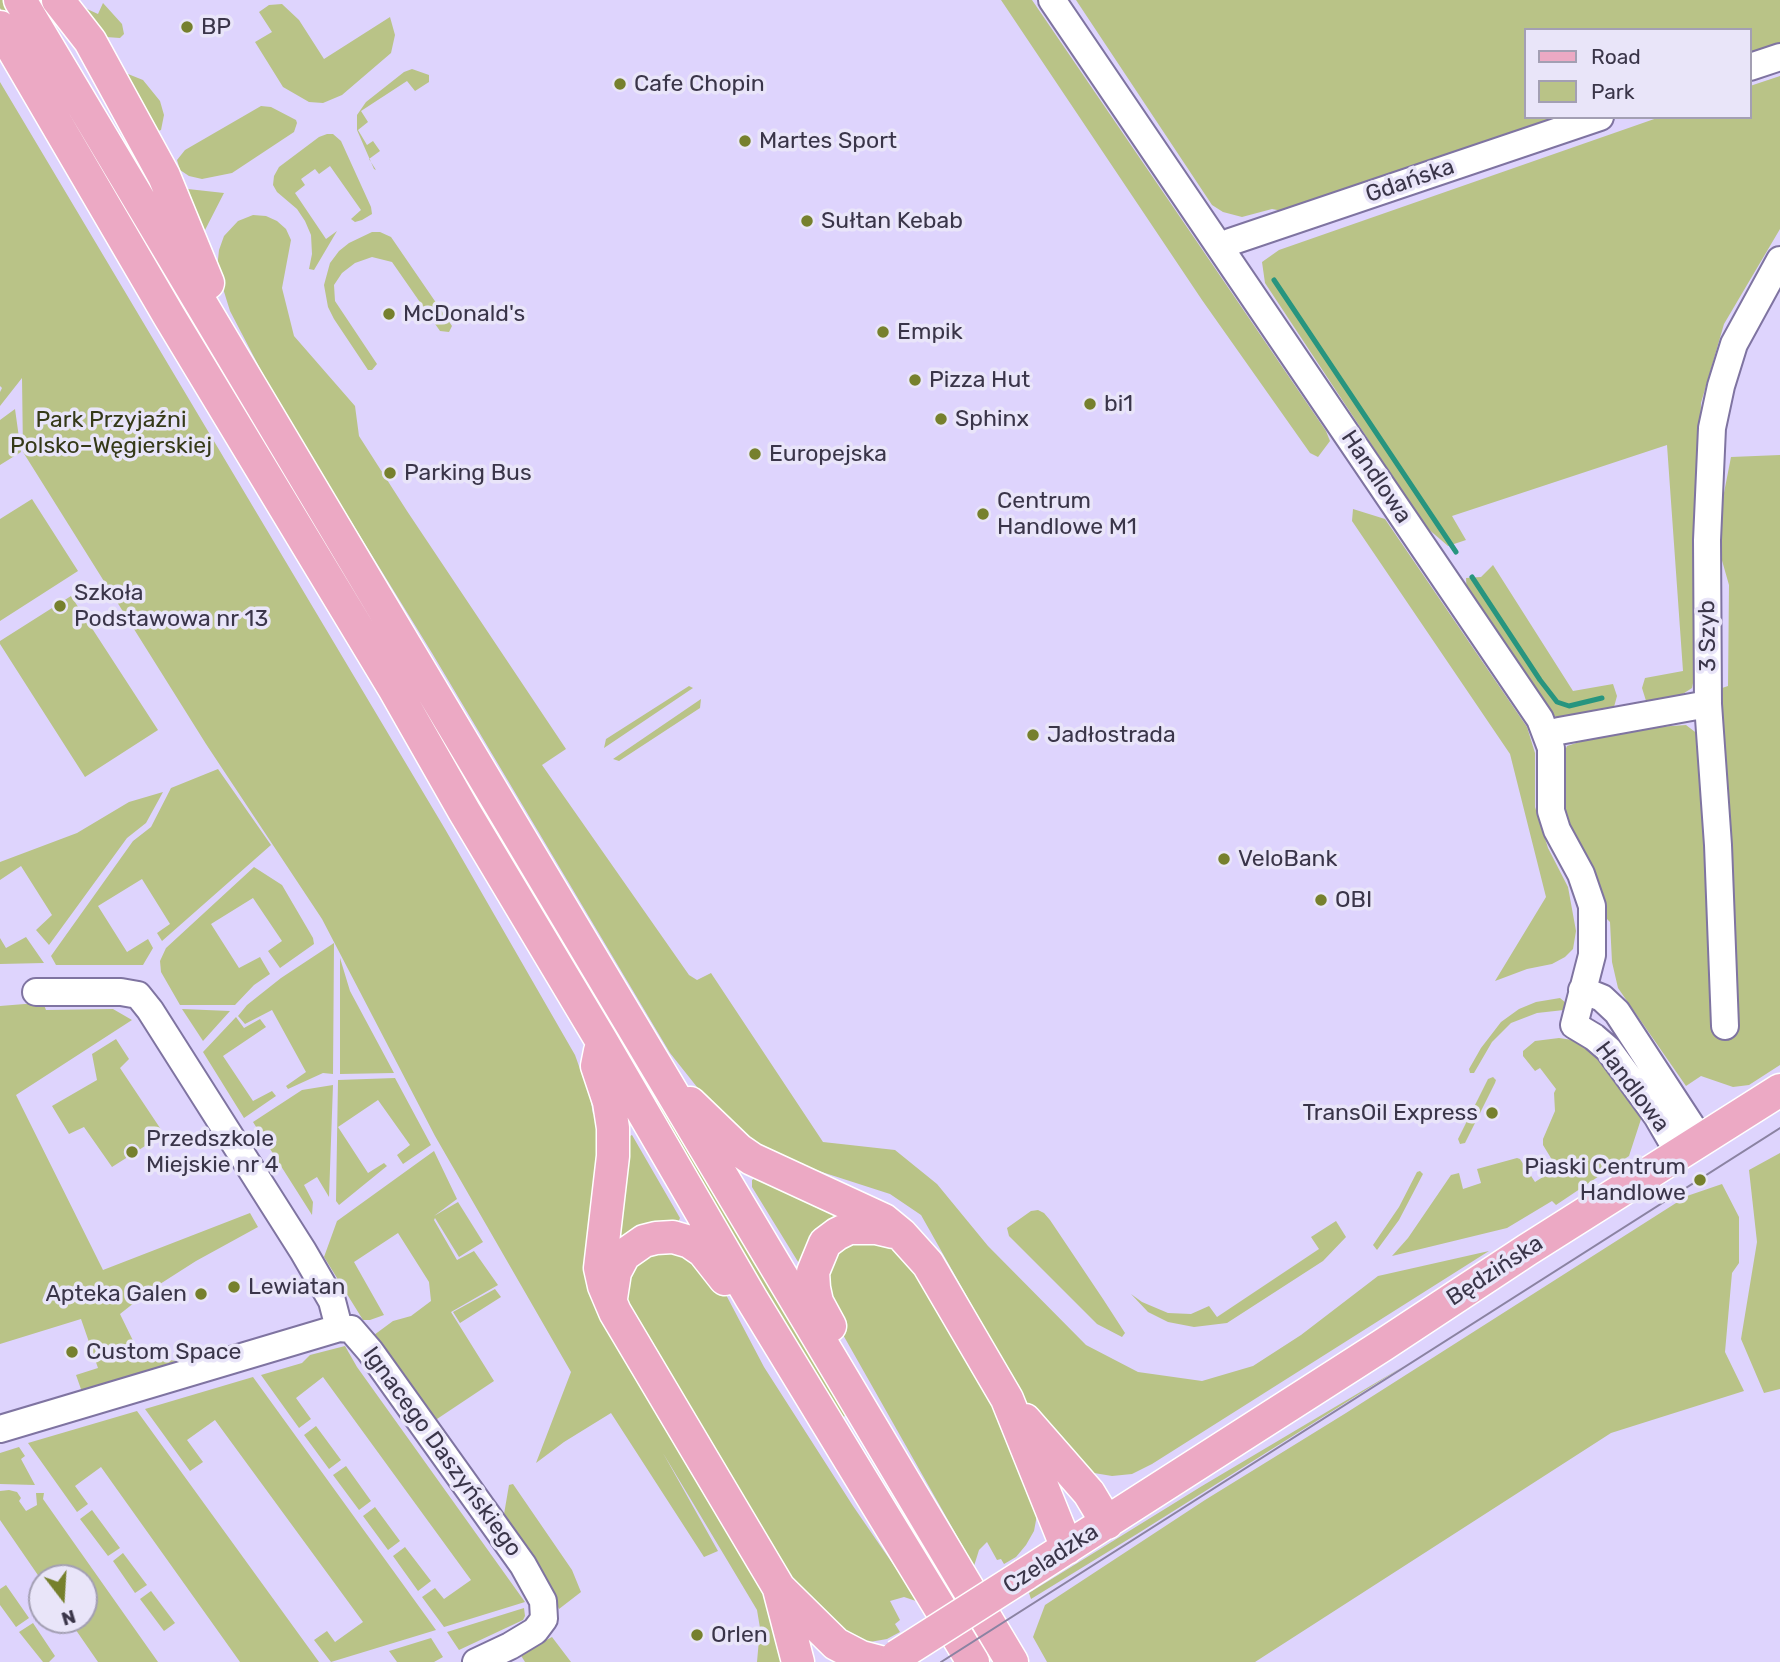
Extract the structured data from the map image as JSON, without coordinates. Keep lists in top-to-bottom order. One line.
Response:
{"streets":{"main road":["Będzińska","Czeladzka"],"street":["Gdańska","Handlowa","3 Szyb","Ignacego Daszyńskiego"]},"crossings":[["Gdańska","Handlowa"],["Handlowa","Będzińska"],["Będzińska","Czeladzka"]],"parks":["Park Przyjaźni Polsko–Węgierskiej"],"places":["BP","Cafe Chopin","Martes Sport","Sułtan Kebab","McDonald's","Empik","Pizza Hut","bi1","Sphinx","Europejska","Parking Bus","Centrum Handlowe M1","Szkoła Podstawowa nr 13","Jadłostrada","VeloBank","OBI","TransOil Express","Przedszkole Miejskie nr 4","Piaski Centrum Handlowe","Lewiatan","Apteka Galen","Custom Space","Orlen"],"legend":["Road","Park"],"north":"bottom"}
